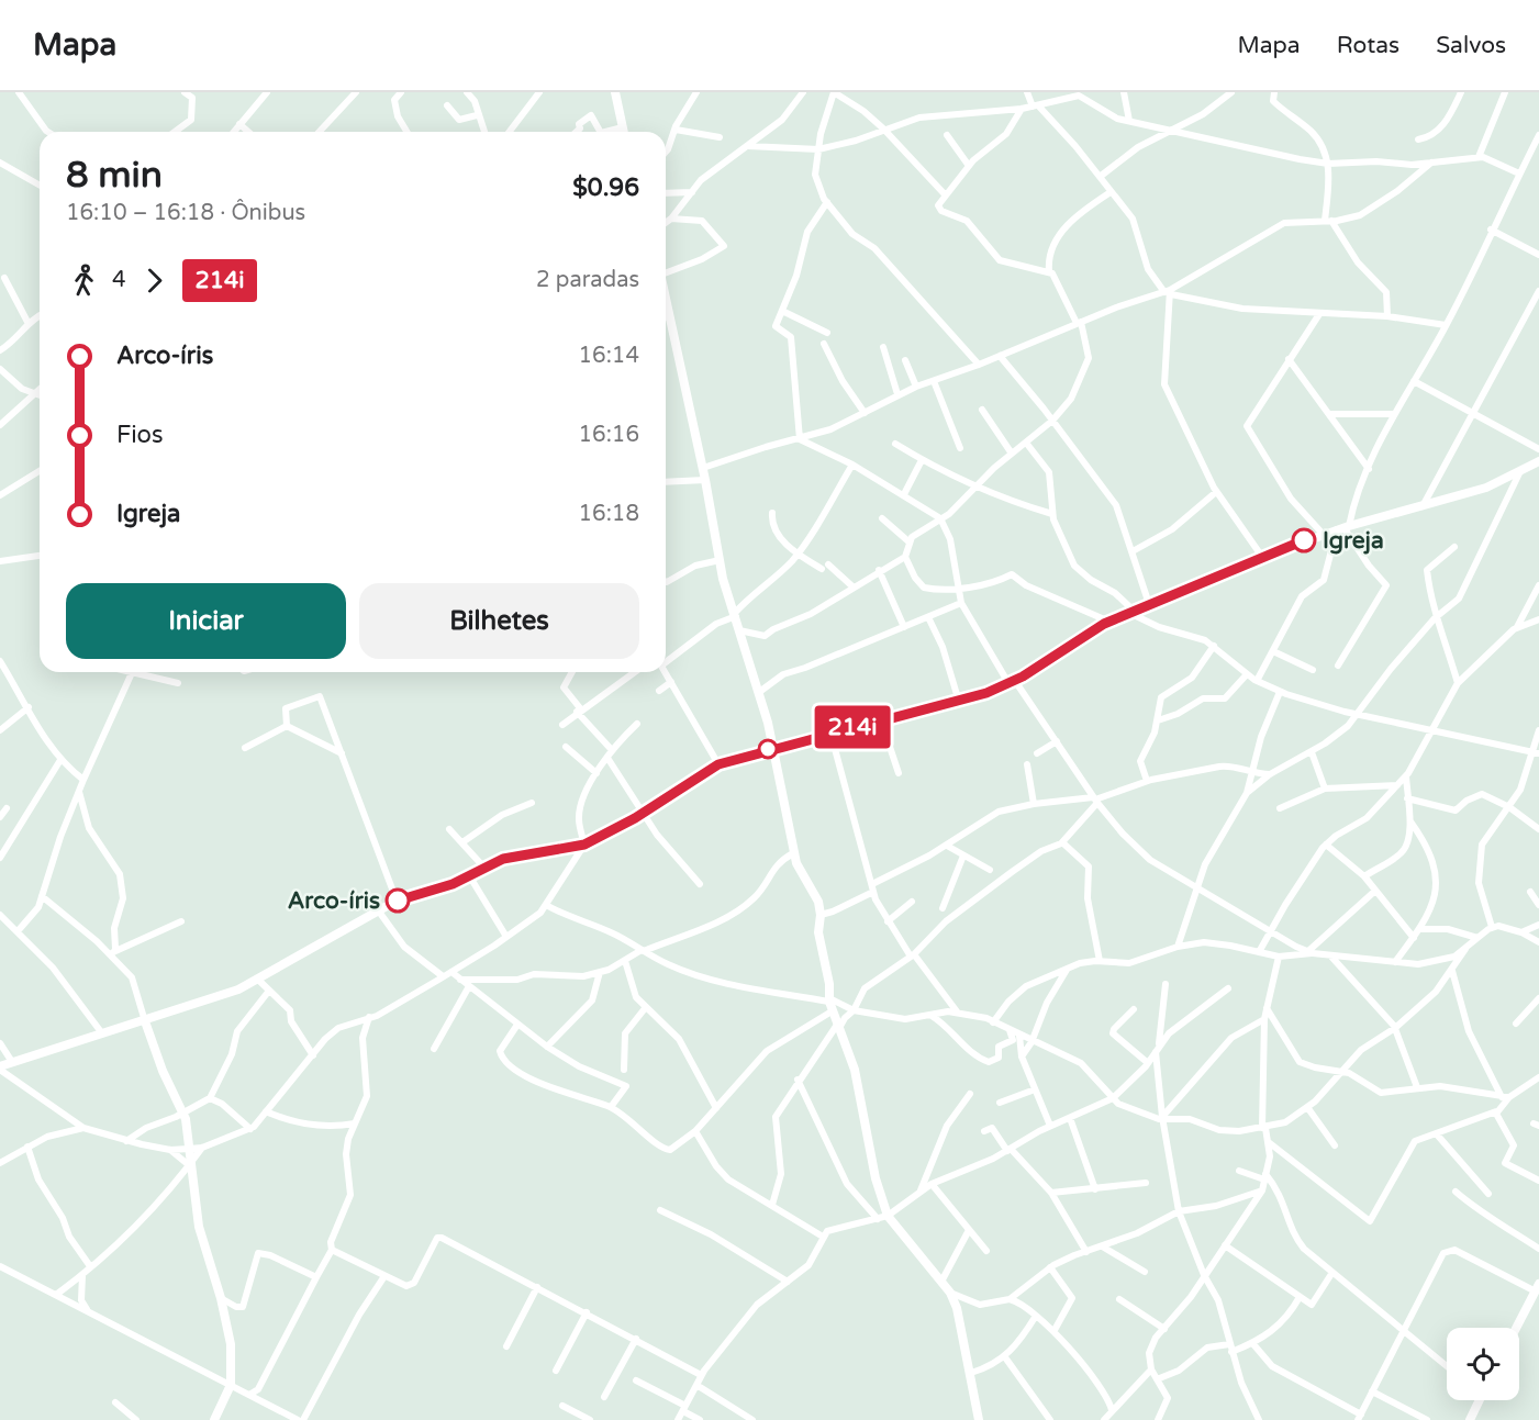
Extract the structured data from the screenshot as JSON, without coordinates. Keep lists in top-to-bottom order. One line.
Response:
{"places":["Igreja","Arco-íris"],"lines":["bus line 214i"],"page":{"header":"Mapa","nav":["Mapa","Rotas","Salvos"],"on_map":"214i","heading":["8 min","16:10 – 16:18 · Ônibus","$0.96"],"legs":["4","214i","2 paradas"],"list":[{"name":"Arco-íris","value":"16:14"},{"name":"Fios","value":"16:16"},{"name":"Igreja","value":"16:18"}],"buttons":["Iniciar","Bilhetes"]}}
